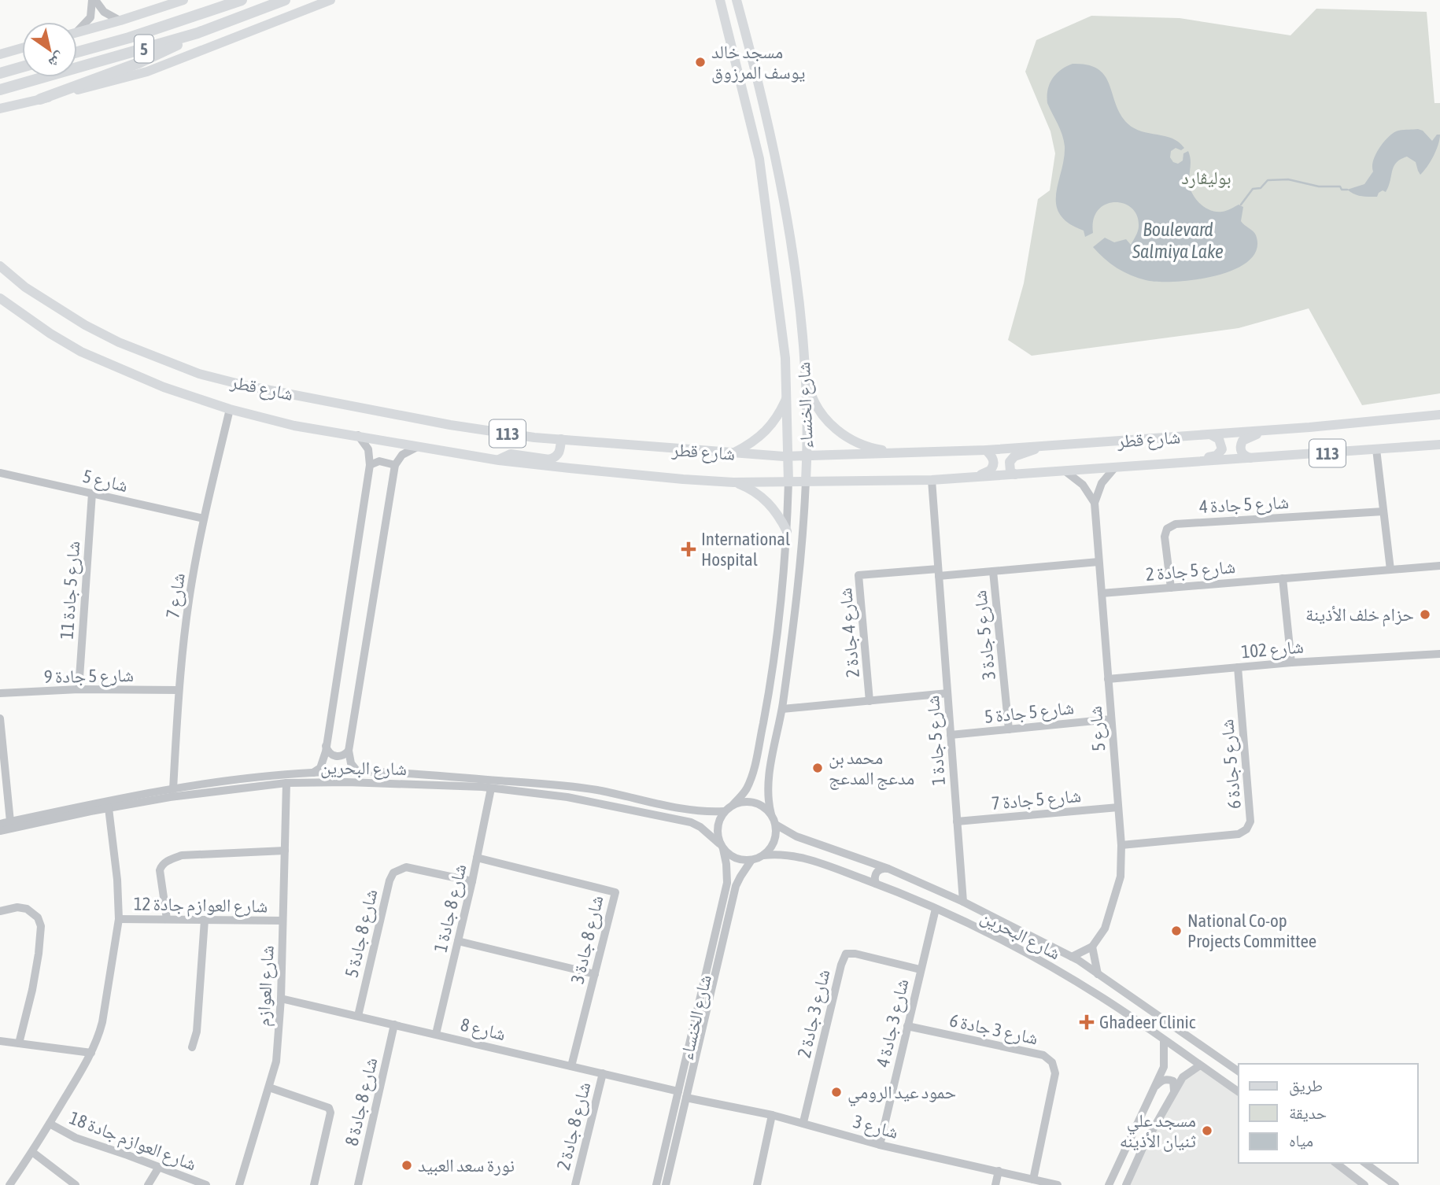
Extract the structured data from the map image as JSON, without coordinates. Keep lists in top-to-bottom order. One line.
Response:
{"streets":{"highway":["5"],"main road":["شارع قطر","شارع الخنساء","113"],"street":["شارع 5","شارع 5 جادة 4","شارع 5 جادة 2","شارع 5 جادة 11","شارع 7","شارع 4 جادة 2","شارع 5 جادة 3","شارع 102","شارع 5 جادة 9","شارع 5 جادة 5","شارع 5 جادة 1","شارع 5 جادة 6","شارع البحرين","شارع 5 جادة 7","شارع العوازم جادة 12","شارع 8 جادة 1","شارع 8 جادة 5","شارع 8 جادة 3","شارع العوازم","شارع 3 جادة 2","شارع 3 جادة 4","شارع 8","شارع 3 جادة 6","شارع 8 جادة 8","شارع 8 جادة 2","شارع 3","شارع العوازم جادة 18"]},"crossings":[["شارع قطر","شارع الخنساء"],["شارع قطر","شارع 5"],["شارع قطر","شارع 7"],["شارع قطر","شارع 5 جادة 1"],["شارع الخنساء","شارع البحرين"],["شارع الخنساء","شارع 8"],["شارع الخنساء","شارع 3"],["شارع 5","شارع 5 جادة 2"],["شارع 5","شارع 5 جادة 11"],["شارع 5","شارع 7"],["شارع 5","شارع 102"],["شارع 5","شارع 5 جادة 5"],["شارع 5","شارع 5 جادة 6"],["شارع 5","شارع 5 جادة 7"],["شارع 5 جادة 4","شارع 5 جادة 2"],["شارع 5 جادة 11","شارع 5 جادة 9"],["شارع 7","شارع 5 جادة 9"],["شارع 7","شارع البحرين"],["شارع 4 جادة 2","شارع 5 جادة 1"],["شارع 5 جادة 3","شارع 5 جادة 5"],["شارع 102","شارع 5 جادة 6"],["شارع 5 جادة 5","شارع 5 جادة 1"],["شارع 5 جادة 1","شارع البحرين"],["شارع 5 جادة 1","شارع 5 جادة 7"],["شارع البحرين","شارع 8 جادة 1"],["شارع البحرين","شارع العوازم"],["شارع البحرين","شارع 3 جادة 4"],["شارع العوازم جادة 12","شارع العوازم"],["شارع 8 جادة 1","شارع 8 جادة 5"],["شارع 8 جادة 1","شارع 8 جادة 3"],["شارع 8 جادة 1","شارع 8"],["شارع 8 جادة 5","شارع 8"],["شارع 8 جادة 3","شارع 8"],["شارع العوازم","شارع 8"],["شارع 3 جادة 2","شارع 3 جادة 4"],["شارع 3 جادة 2","شارع 3"],["شارع 3 جادة 4","شارع 3 جادة 6"],["شارع 3 جادة 4","شارع 3"],["شارع 8","شارع 8 جادة 8"],["شارع 8","شارع 8 جادة 2"],["شارع 3 جادة 6","شارع 3"]],"water":["Boulevard Salmiya Lake"],"parks":["بوليڤارد"],"places":{"other":["مسجد خالد يوسف المرزوق","حزام خلف الأذينة","محمد بن مدعج المدعج","National Co-op Projects Committee","حمود عيد الرومي","مسجد علي ثنيان الأذينه","نورة سعد العبيد"],"health":["International Hospital","Ghadeer Clinic"]},"legend":["طريق","حديقة","مياه"],"north":"bottom right"}
